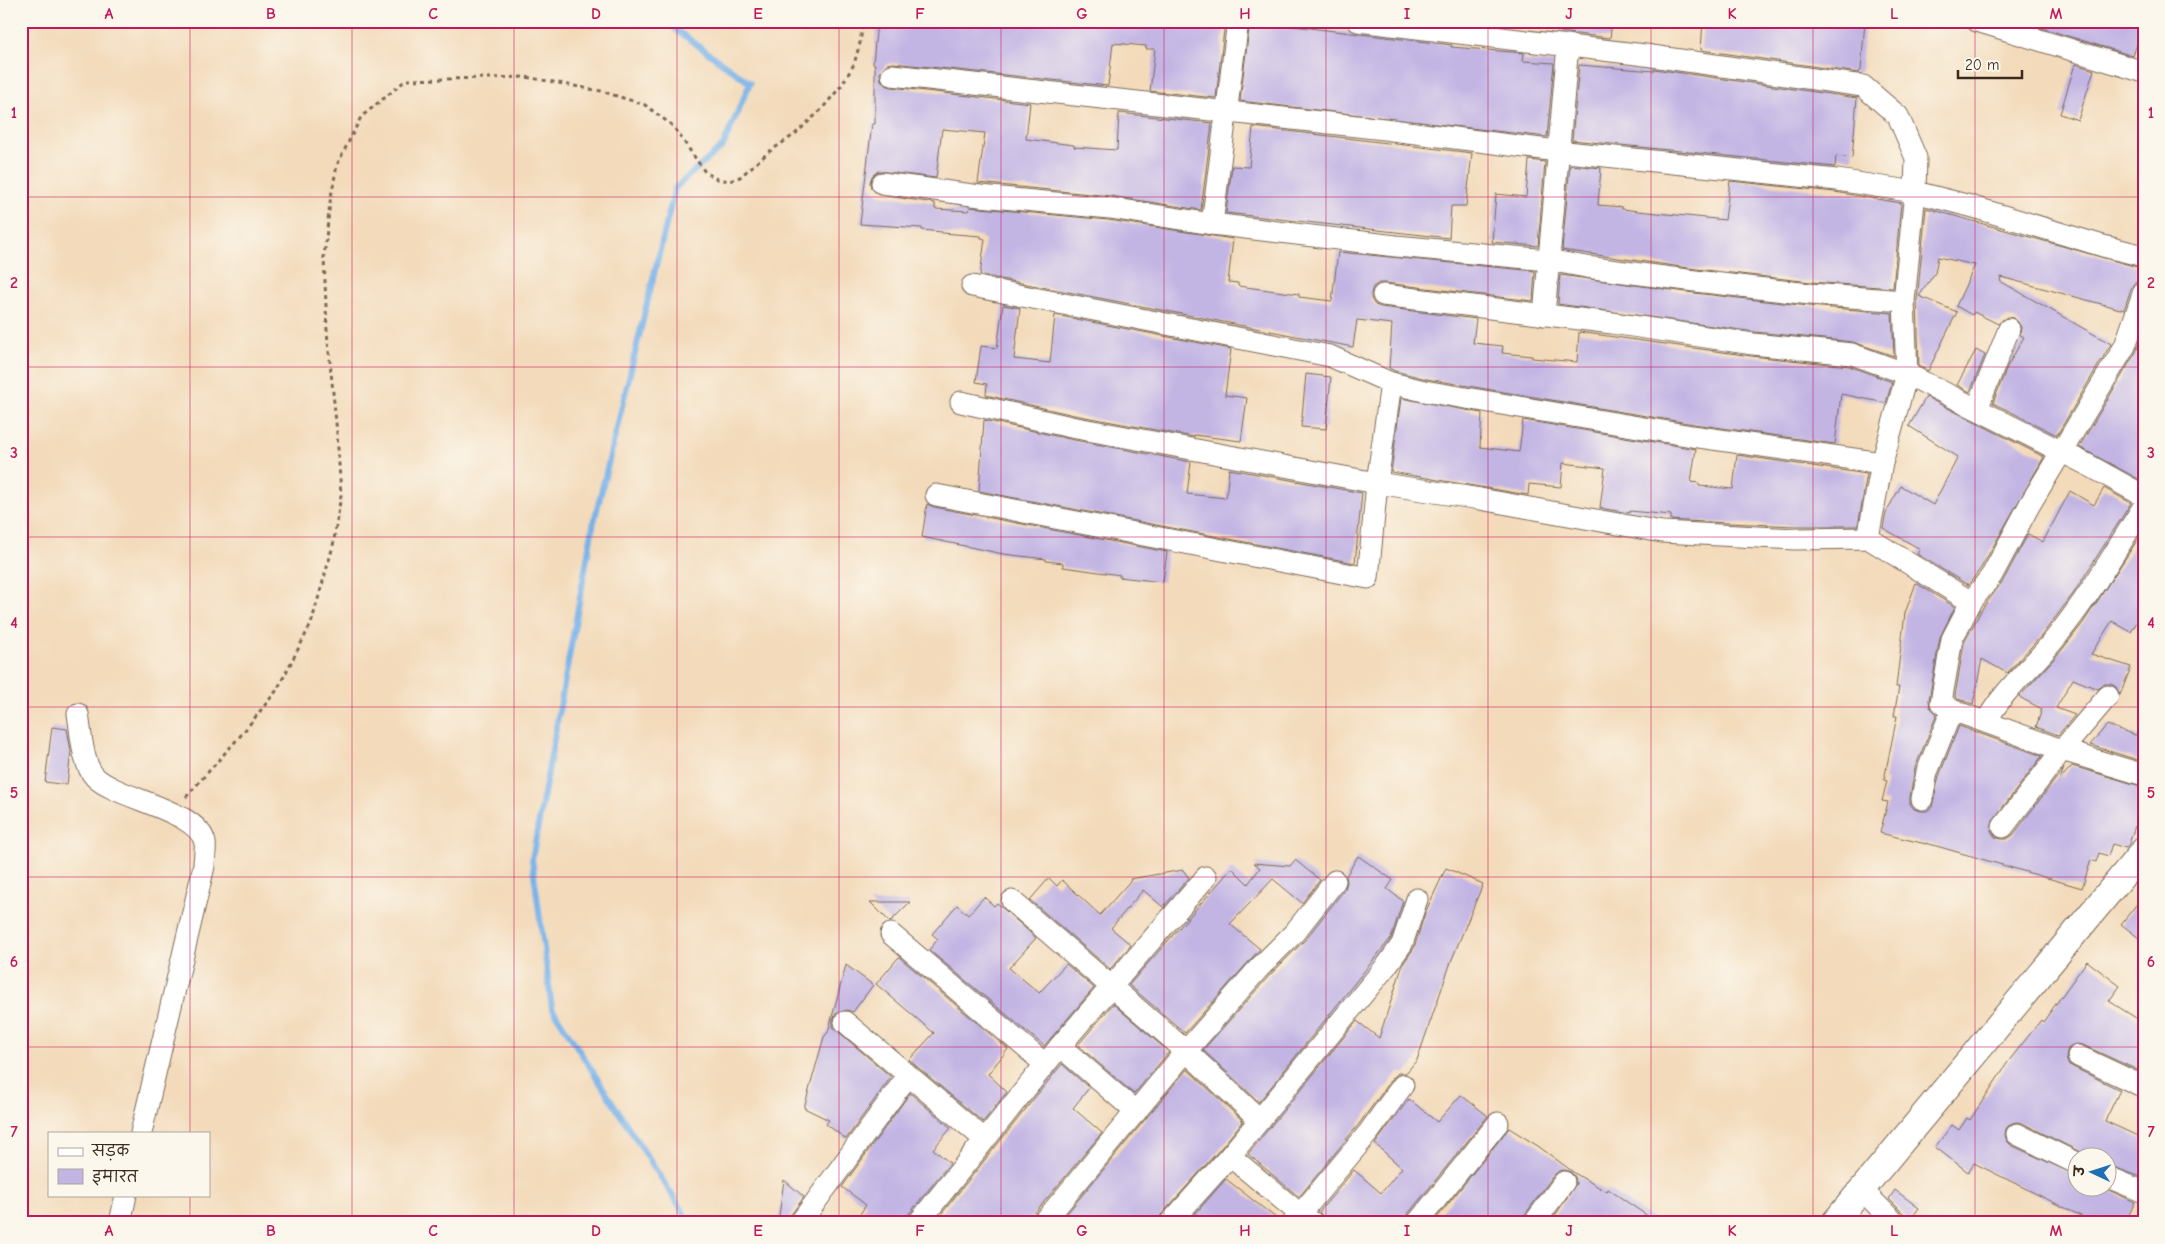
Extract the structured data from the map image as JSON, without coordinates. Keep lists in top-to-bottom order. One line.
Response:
{"legend":["सड़क","इमारत"],"scale_bar":"20 m","north":"left","grid":{"columns":["A","B","C","D","E","F","G","H","I","J","K","L","M"],"rows":["1","2","3","4","5","6","7"]}}
